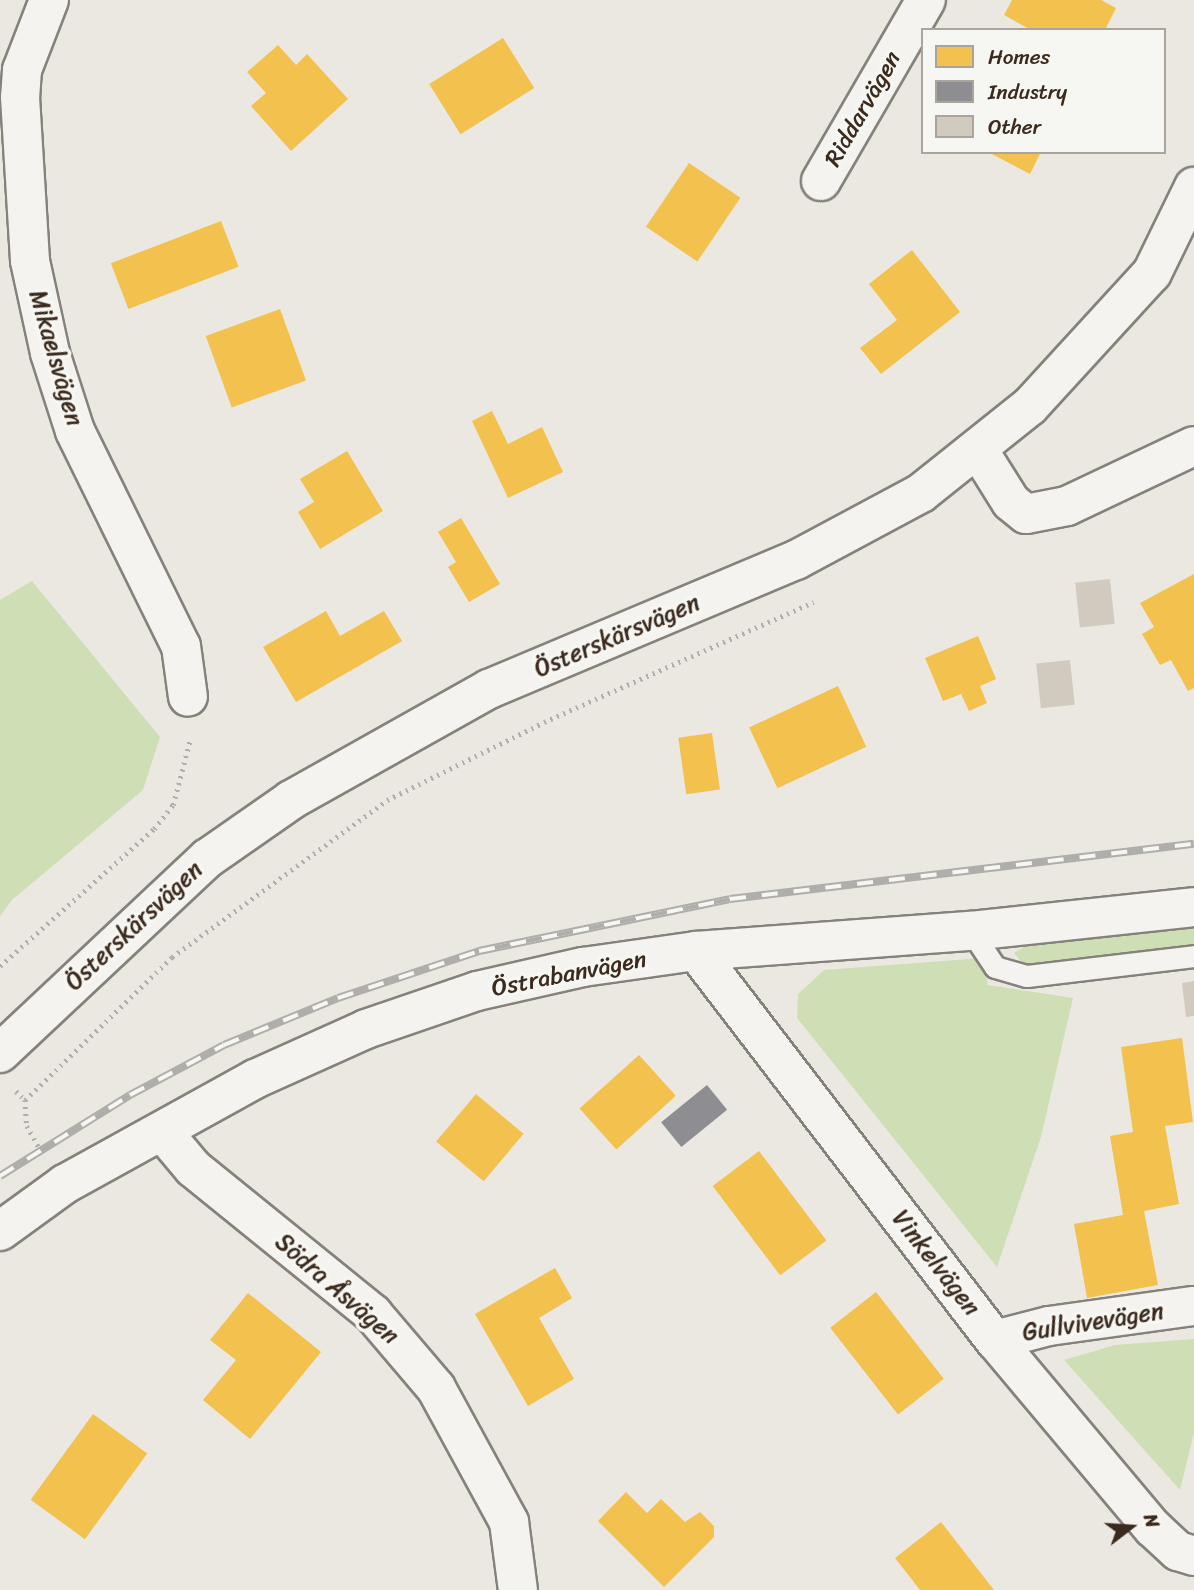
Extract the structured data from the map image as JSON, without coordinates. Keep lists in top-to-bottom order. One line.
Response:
{"streets":{"street":["Riddarvägen","Mikaelsvägen","Österskärsvägen","Östrabanvägen","Vinkelvägen","Södra Åsvägen","Gullvivevägen"]},"crossings":[["Östrabanvägen","Vinkelvägen"],["Östrabanvägen","Södra Åsvägen"],["Vinkelvägen","Gullvivevägen"]],"legend":["Homes","Industry","Other"],"north":"right"}
